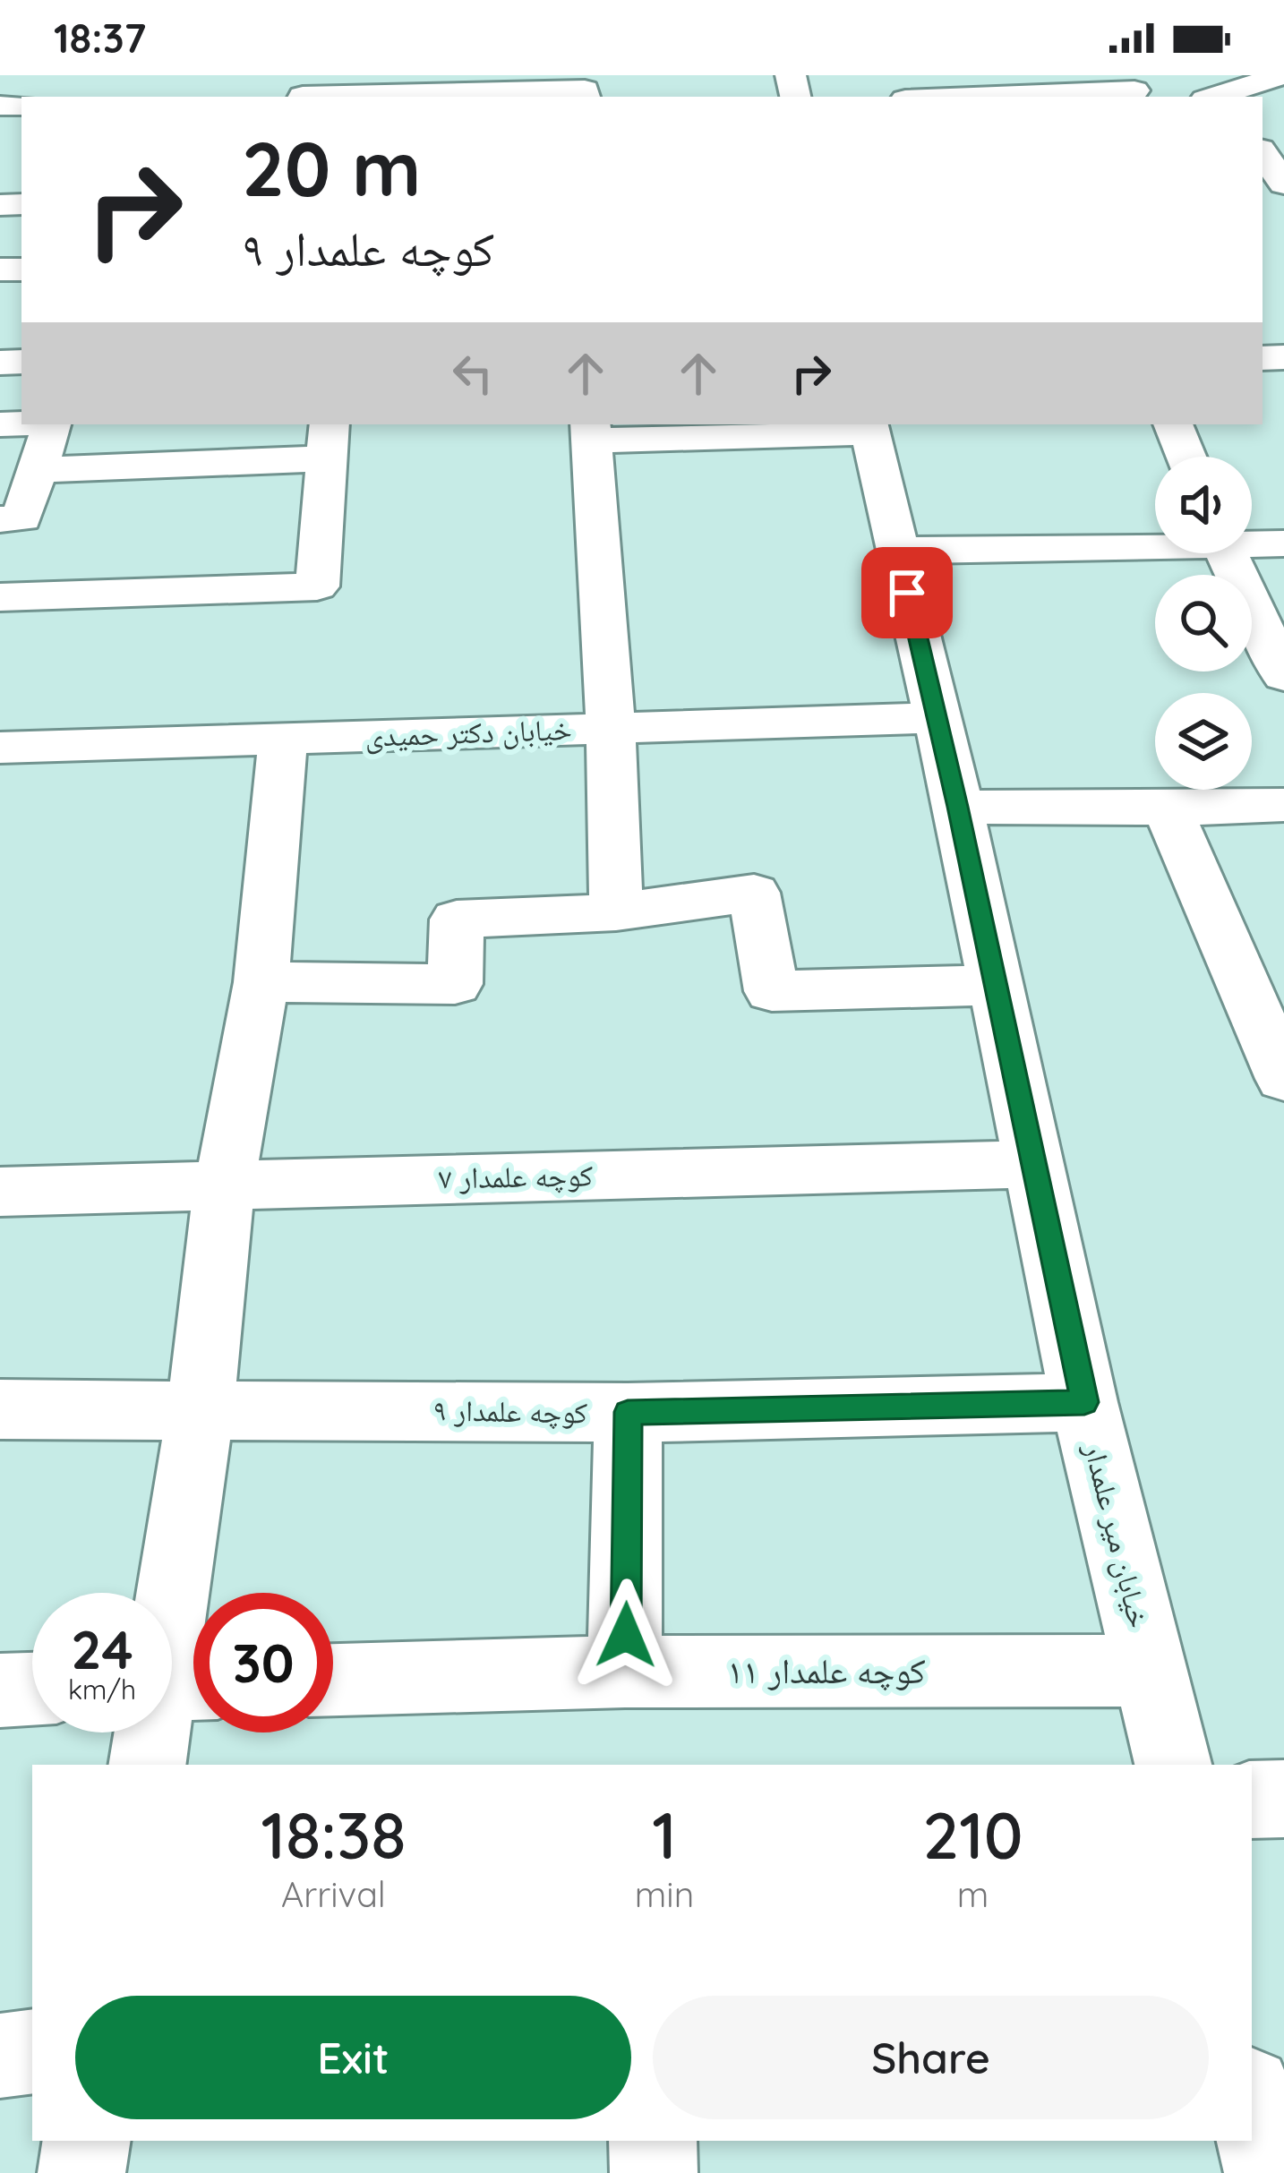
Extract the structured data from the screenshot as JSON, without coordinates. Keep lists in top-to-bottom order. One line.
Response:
{"streets":{"street":["خیابان دکتر حمیدی","کوچه علمدار ۷","کوچه علمدار ۹","خیابان میر علمدار","کوچه علمدار ۱۱"]},"crossings":[["خیابان دکتر حمیدی","خیابان میر علمدار"],["کوچه علمدار ۷","خیابان میر علمدار"],["کوچه علمدار ۹","خیابان میر علمدار"],["خیابان میر علمدار","کوچه علمدار ۱۱"]],"page":{"status":"18:37","turn":["20 m","کوچه علمدار ۹"],"speed":"24 km/h","limit":"30","eta":["18:38","Arrival","1","min","210","m"],"buttons":["Exit","Share"]}}
